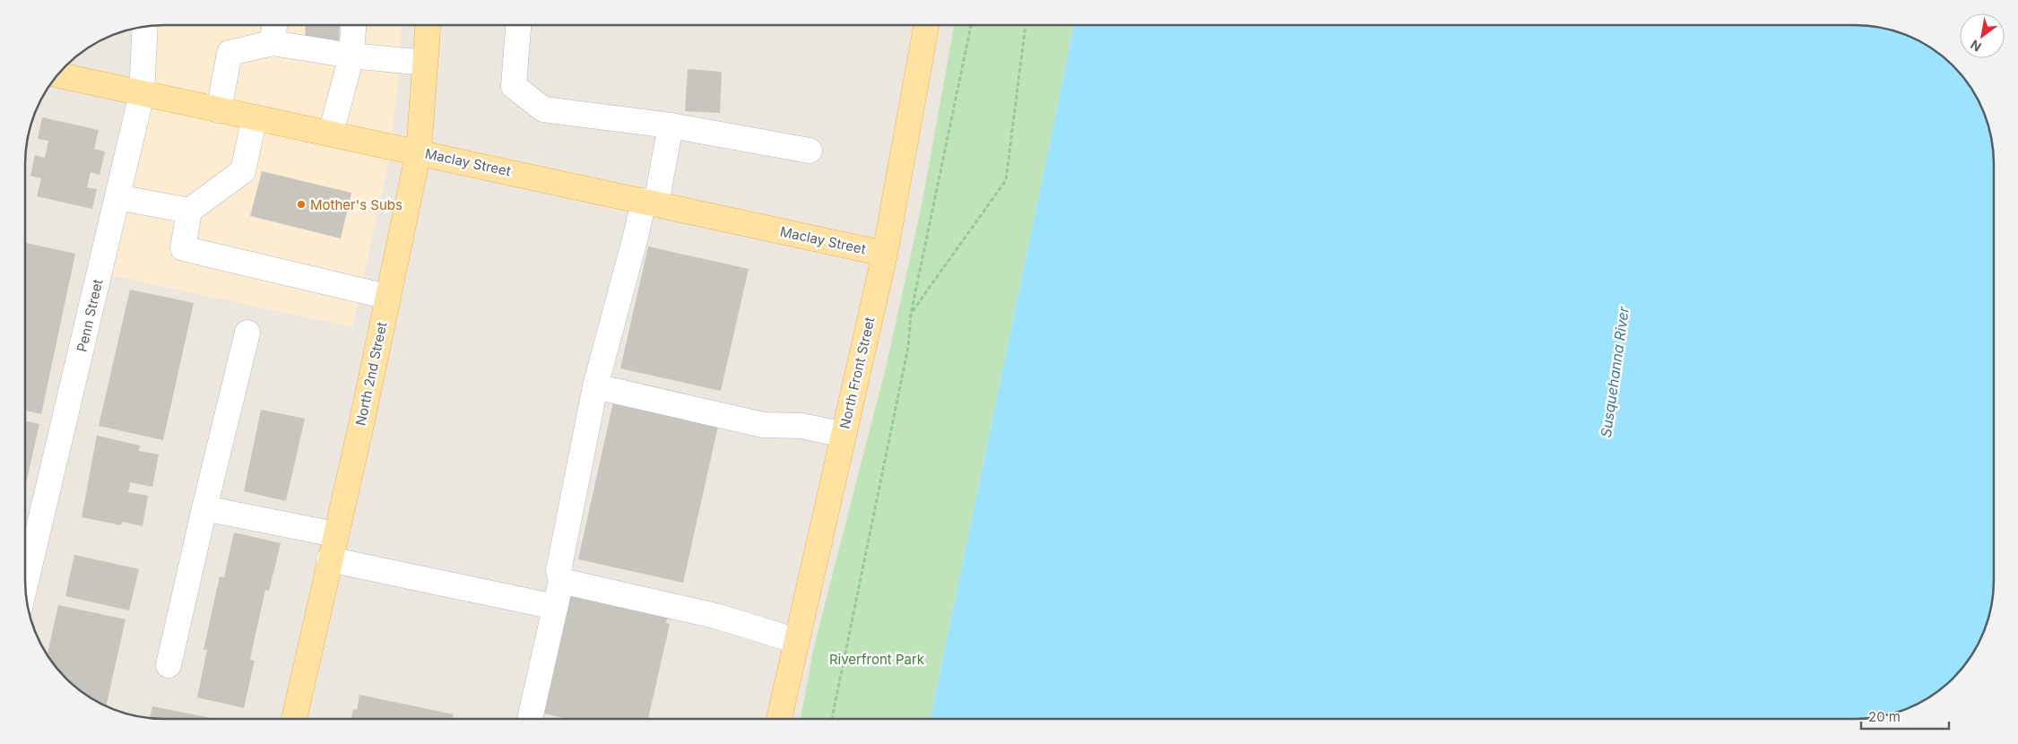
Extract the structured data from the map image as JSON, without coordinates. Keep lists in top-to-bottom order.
{
  "streets": {
    "main road": ["Maclay Street", "North Front Street", "North 2nd Street"],
    "street": ["Penn Street"]
  },
  "crossings": [
    ["Maclay Street", "Penn Street"],
    ["Maclay Street", "North Front Street"],
    ["Maclay Street", "North 2nd Street"]
  ],
  "water": ["Susquehanna River"],
  "parks": ["Riverfront Park"],
  "places": ["Mother's Subs"],
  "scale_bar": "20 m",
  "north": "bottom left"
}
